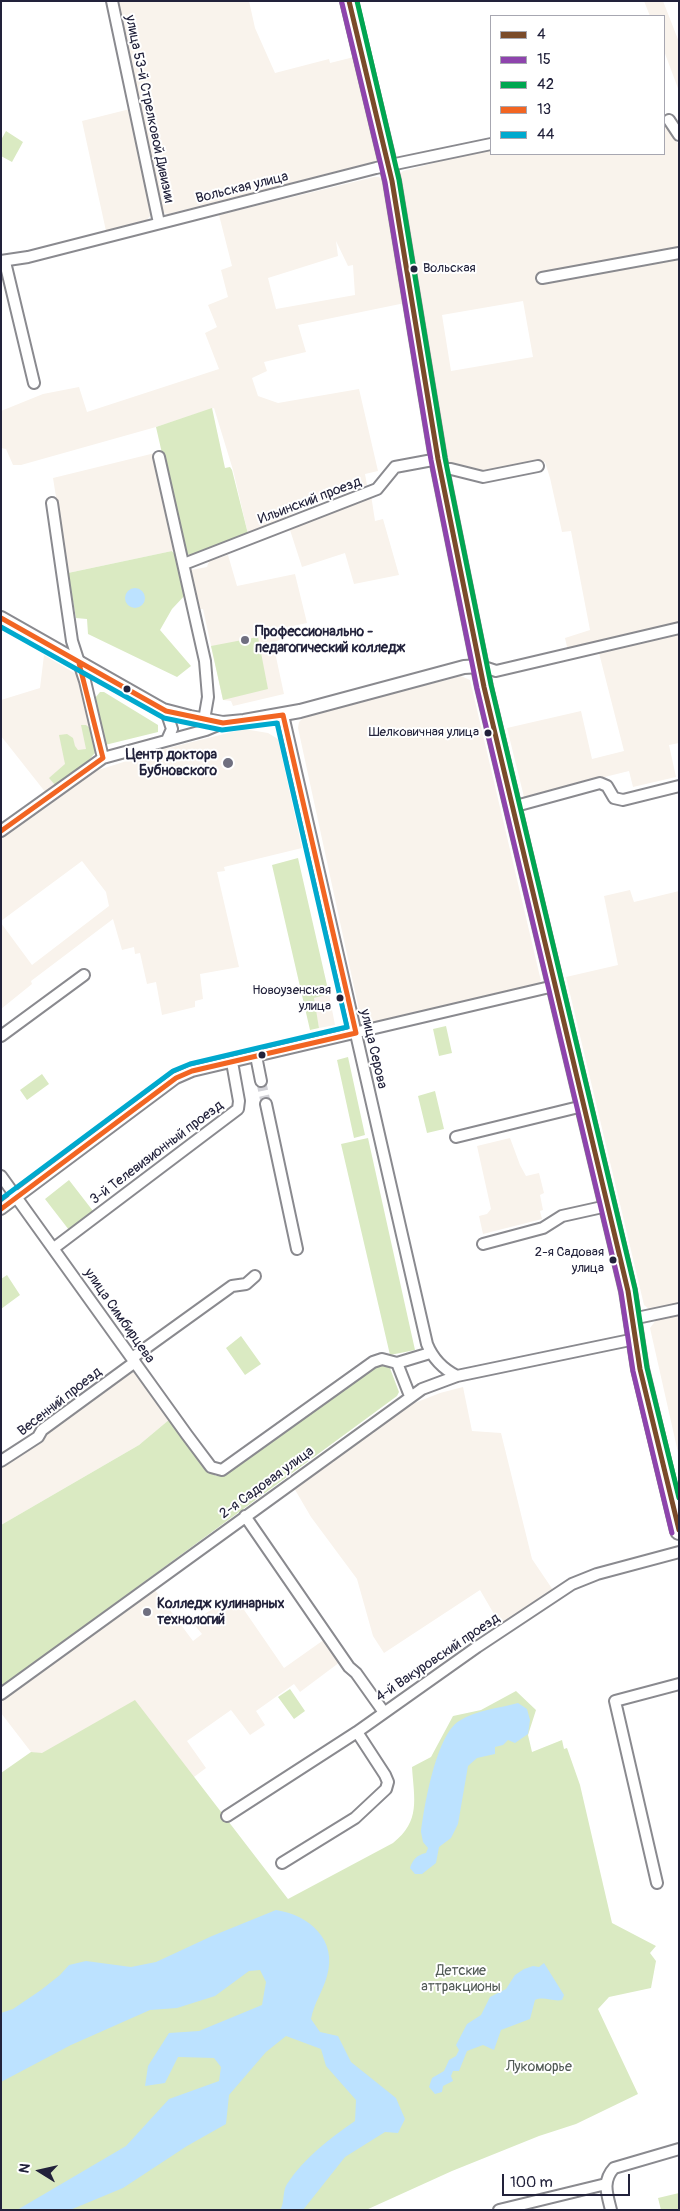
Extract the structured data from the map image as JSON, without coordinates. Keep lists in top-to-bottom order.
{
  "streets": {
    "street": [
      "улица 53-й Стрелковой Дивизии",
      "Вольская улица",
      "Ильинский проезд",
      "улица Серова",
      "3-й Телевизионный проезд",
      "улица Симбирцева",
      "Весенний проезд",
      "2-я Садовая улица",
      "4-й Вакуровский проезд"
    ]
  },
  "crossings": [
    ["улица 53-й Стрелковой Дивизии", "Вольская улица"],
    ["3-й Телевизионный проезд", "улица Симбирцева"],
    ["улица Симбирцева", "Весенний проезд"]
  ],
  "parks": ["Детские аттракционы", "Лукоморье"],
  "places": [
    "Вольская",
    "Профессионально - педагогический колледж",
    "Шелковичная улица",
    "Центр доктора Бубновского",
    "Новоузенская улица",
    "2-я Садовая улица",
    "Колледж кулинарных технологий"
  ],
  "lines": [
    "transit line 4",
    "transit line 42",
    "transit line 15",
    "transit line 13",
    "transit line 44"
  ],
  "legend": [
    "4",
    "15",
    "42",
    "13",
    "44"
  ],
  "scale_bar": "100 m",
  "north": "left"
}
